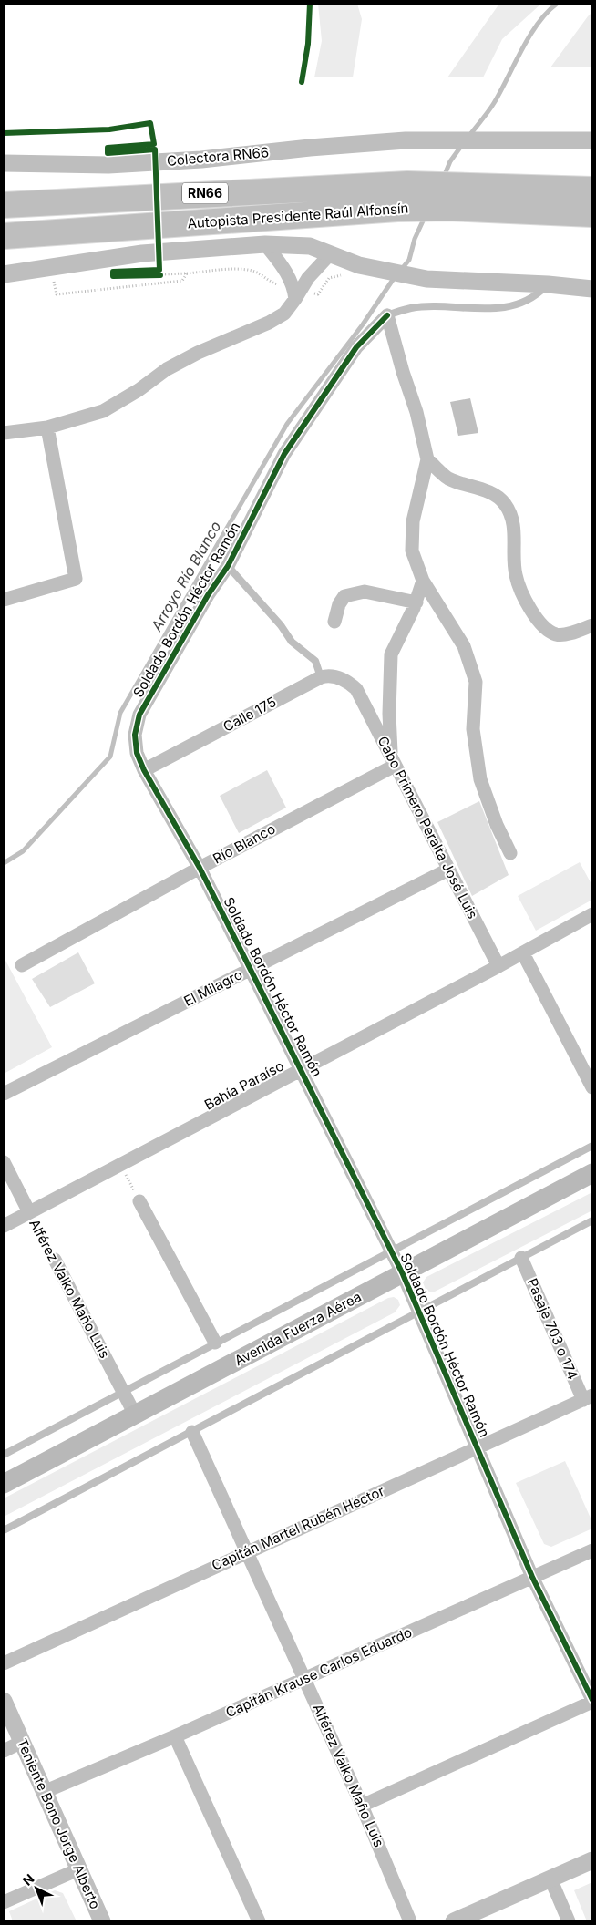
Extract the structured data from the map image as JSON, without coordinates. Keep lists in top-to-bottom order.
{
  "streets": {
    "highway": ["RN66", "Autopista Presidente Raúl Alfonsín"],
    "main road": ["Avenida Fuerza Aérea"],
    "street": [
      "Colectora RN66",
      "Soldado Bordón Héctor Ramón",
      "Calle 175",
      "Cabo Primero Peralta José Luis",
      "Río Blanco",
      "El Milagro",
      "Bahía Paraíso",
      "Alférez Valko Maño Luis",
      "Pasaje 703 o 174",
      "Capitán Martel Rubén Héctor",
      "Capitán Krause Carlos Eduardo",
      "Teniente Bono Jorge Alberto"
    ]
  },
  "crossings": [
    ["Soldado Bordón Héctor Ramón", "Calle 175"],
    ["Soldado Bordón Héctor Ramón", "Río Blanco"],
    ["Soldado Bordón Héctor Ramón", "El Milagro"],
    ["Soldado Bordón Héctor Ramón", "Bahía Paraíso"],
    ["Soldado Bordón Héctor Ramón", "Avenida Fuerza Aérea"],
    ["Soldado Bordón Héctor Ramón", "Capitán Martel Rubén Héctor"],
    ["Soldado Bordón Héctor Ramón", "Capitán Krause Carlos Eduardo"],
    ["Calle 175", "Cabo Primero Peralta José Luis"],
    ["Cabo Primero Peralta José Luis", "Río Blanco"],
    ["Cabo Primero Peralta José Luis", "El Milagro"],
    ["Cabo Primero Peralta José Luis", "Bahía Paraíso"],
    ["Bahía Paraíso", "Alférez Valko Maño Luis"],
    ["Alférez Valko Maño Luis", "Avenida Fuerza Aérea"],
    ["Alférez Valko Maño Luis", "Capitán Martel Rubén Héctor"],
    ["Alférez Valko Maño Luis", "Capitán Krause Carlos Eduardo"],
    ["Pasaje 703 o 174", "Capitán Martel Rubén Héctor"],
    ["Capitán Krause Carlos Eduardo", "Teniente Bono Jorge Alberto"]
  ],
  "water": ["Arroyo Río Blanco"],
  "north": "top left"
}
